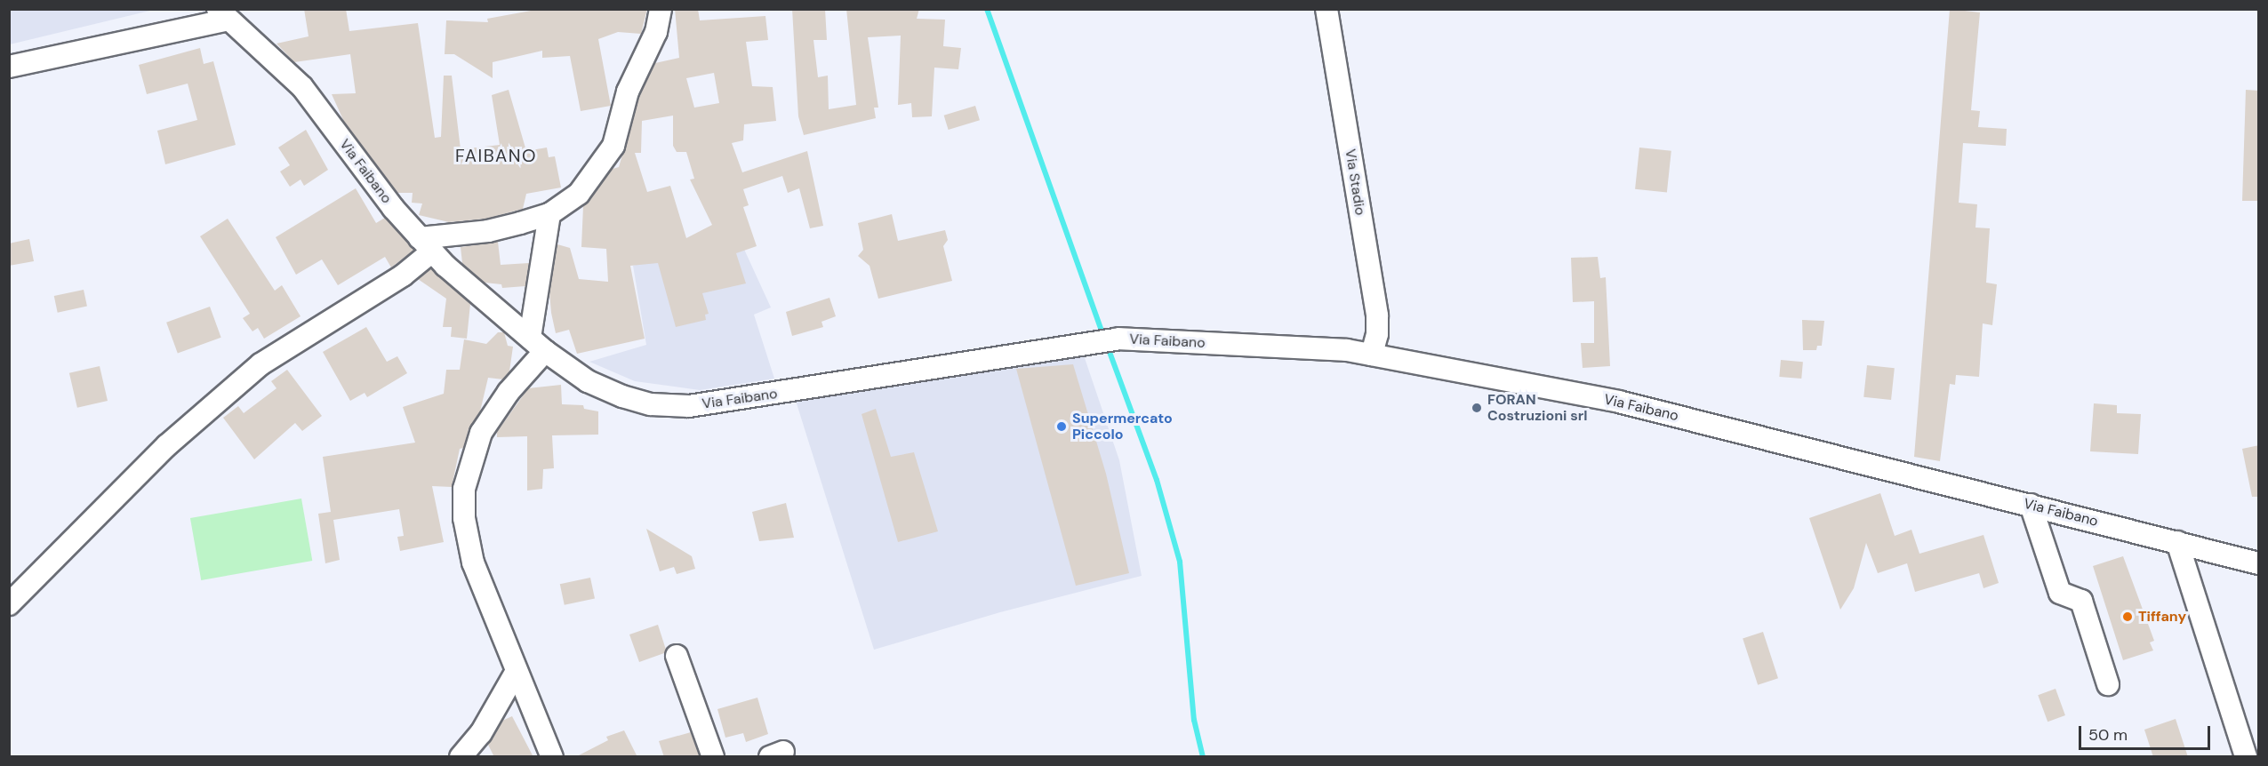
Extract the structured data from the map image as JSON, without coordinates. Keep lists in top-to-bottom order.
{
  "streets": {
    "street": ["Via Faibano", "Via Stadio"]
  },
  "crossings": [
    ["Via Faibano", "Via Stadio"]
  ],
  "districts": ["FAIBANO"],
  "places": ["FORAN Costruzioni srl", "Supermercato Piccolo", "Tiffany"],
  "scale_bar": "50 m"
}
